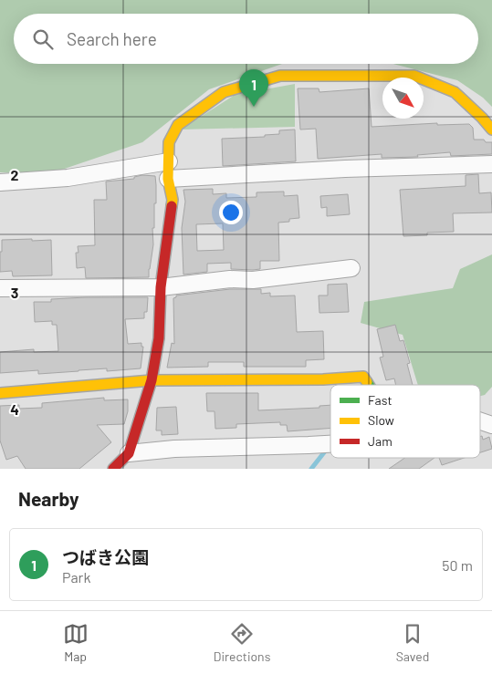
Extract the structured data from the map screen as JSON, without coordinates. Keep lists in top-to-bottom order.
{
  "legend": ["Fast", "Slow", "Jam"],
  "north": "bottom right",
  "page": {
    "search": "Search here",
    "pins": "1",
    "heading": "Nearby",
    "list": [
      {
        "mark": "1",
        "name": "つばき公園",
        "note": "Park",
        "value": "50 m"
      }
    ],
    "nav": ["Map", "Directions", "Saved"]
  },
  "grid": {
    "rows": ["2", "3", "4"]
  }
}
